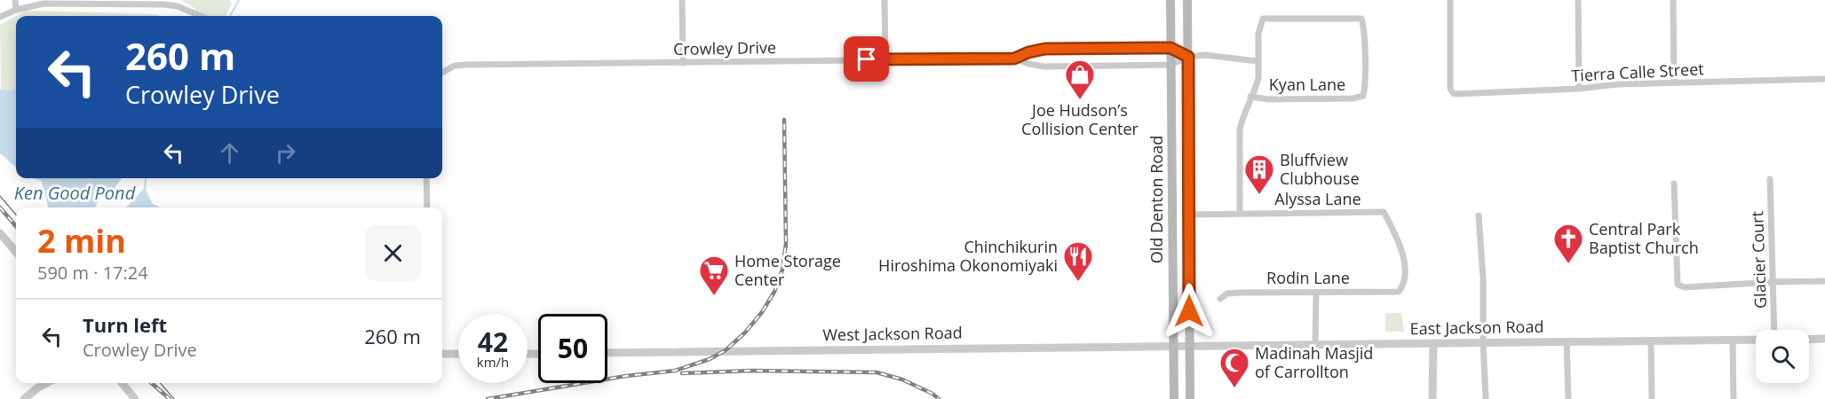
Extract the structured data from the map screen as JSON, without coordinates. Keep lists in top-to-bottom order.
{
  "streets": {
    "main road": ["Old Denton Road"],
    "street": [
      "Crowley Drive",
      "Tierra Calle Street",
      "Kyan Lane",
      "Alyssa Lane",
      "Glacier Court",
      "Rodin Lane",
      "East Jackson Road",
      "West Jackson Road"
    ]
  },
  "crossings": [
    ["Crowley Drive", "Old Denton Road"],
    ["Old Denton Road", "Alyssa Lane"],
    ["Old Denton Road", "East Jackson Road"],
    ["Old Denton Road", "West Jackson Road"],
    ["Alyssa Lane", "Rodin Lane"],
    ["East Jackson Road", "West Jackson Road"]
  ],
  "water": ["Ken Good Pond"],
  "places": {
    "shop": ["Joe Hudson’s Collision Center"],
    "building": ["Bluffview Clubhouse"],
    "church": ["Central Park Baptist Church"],
    "restaurant": ["Chinchikurin Hiroshima Okonomiyaki"],
    "supermarket": ["Home Storage Center"],
    "mosque": ["Madinah Masjid of Carrollton"]
  },
  "page": {
    "turn": ["260 m", "Crowley Drive"],
    "heading": ["2 min", "590 m · 17:24"],
    "list": [
      {
        "name": "Turn left",
        "note": "Crowley Drive",
        "value": "260 m"
      }
    ],
    "speed": "42 km/h",
    "limit": "50"
  }
}
